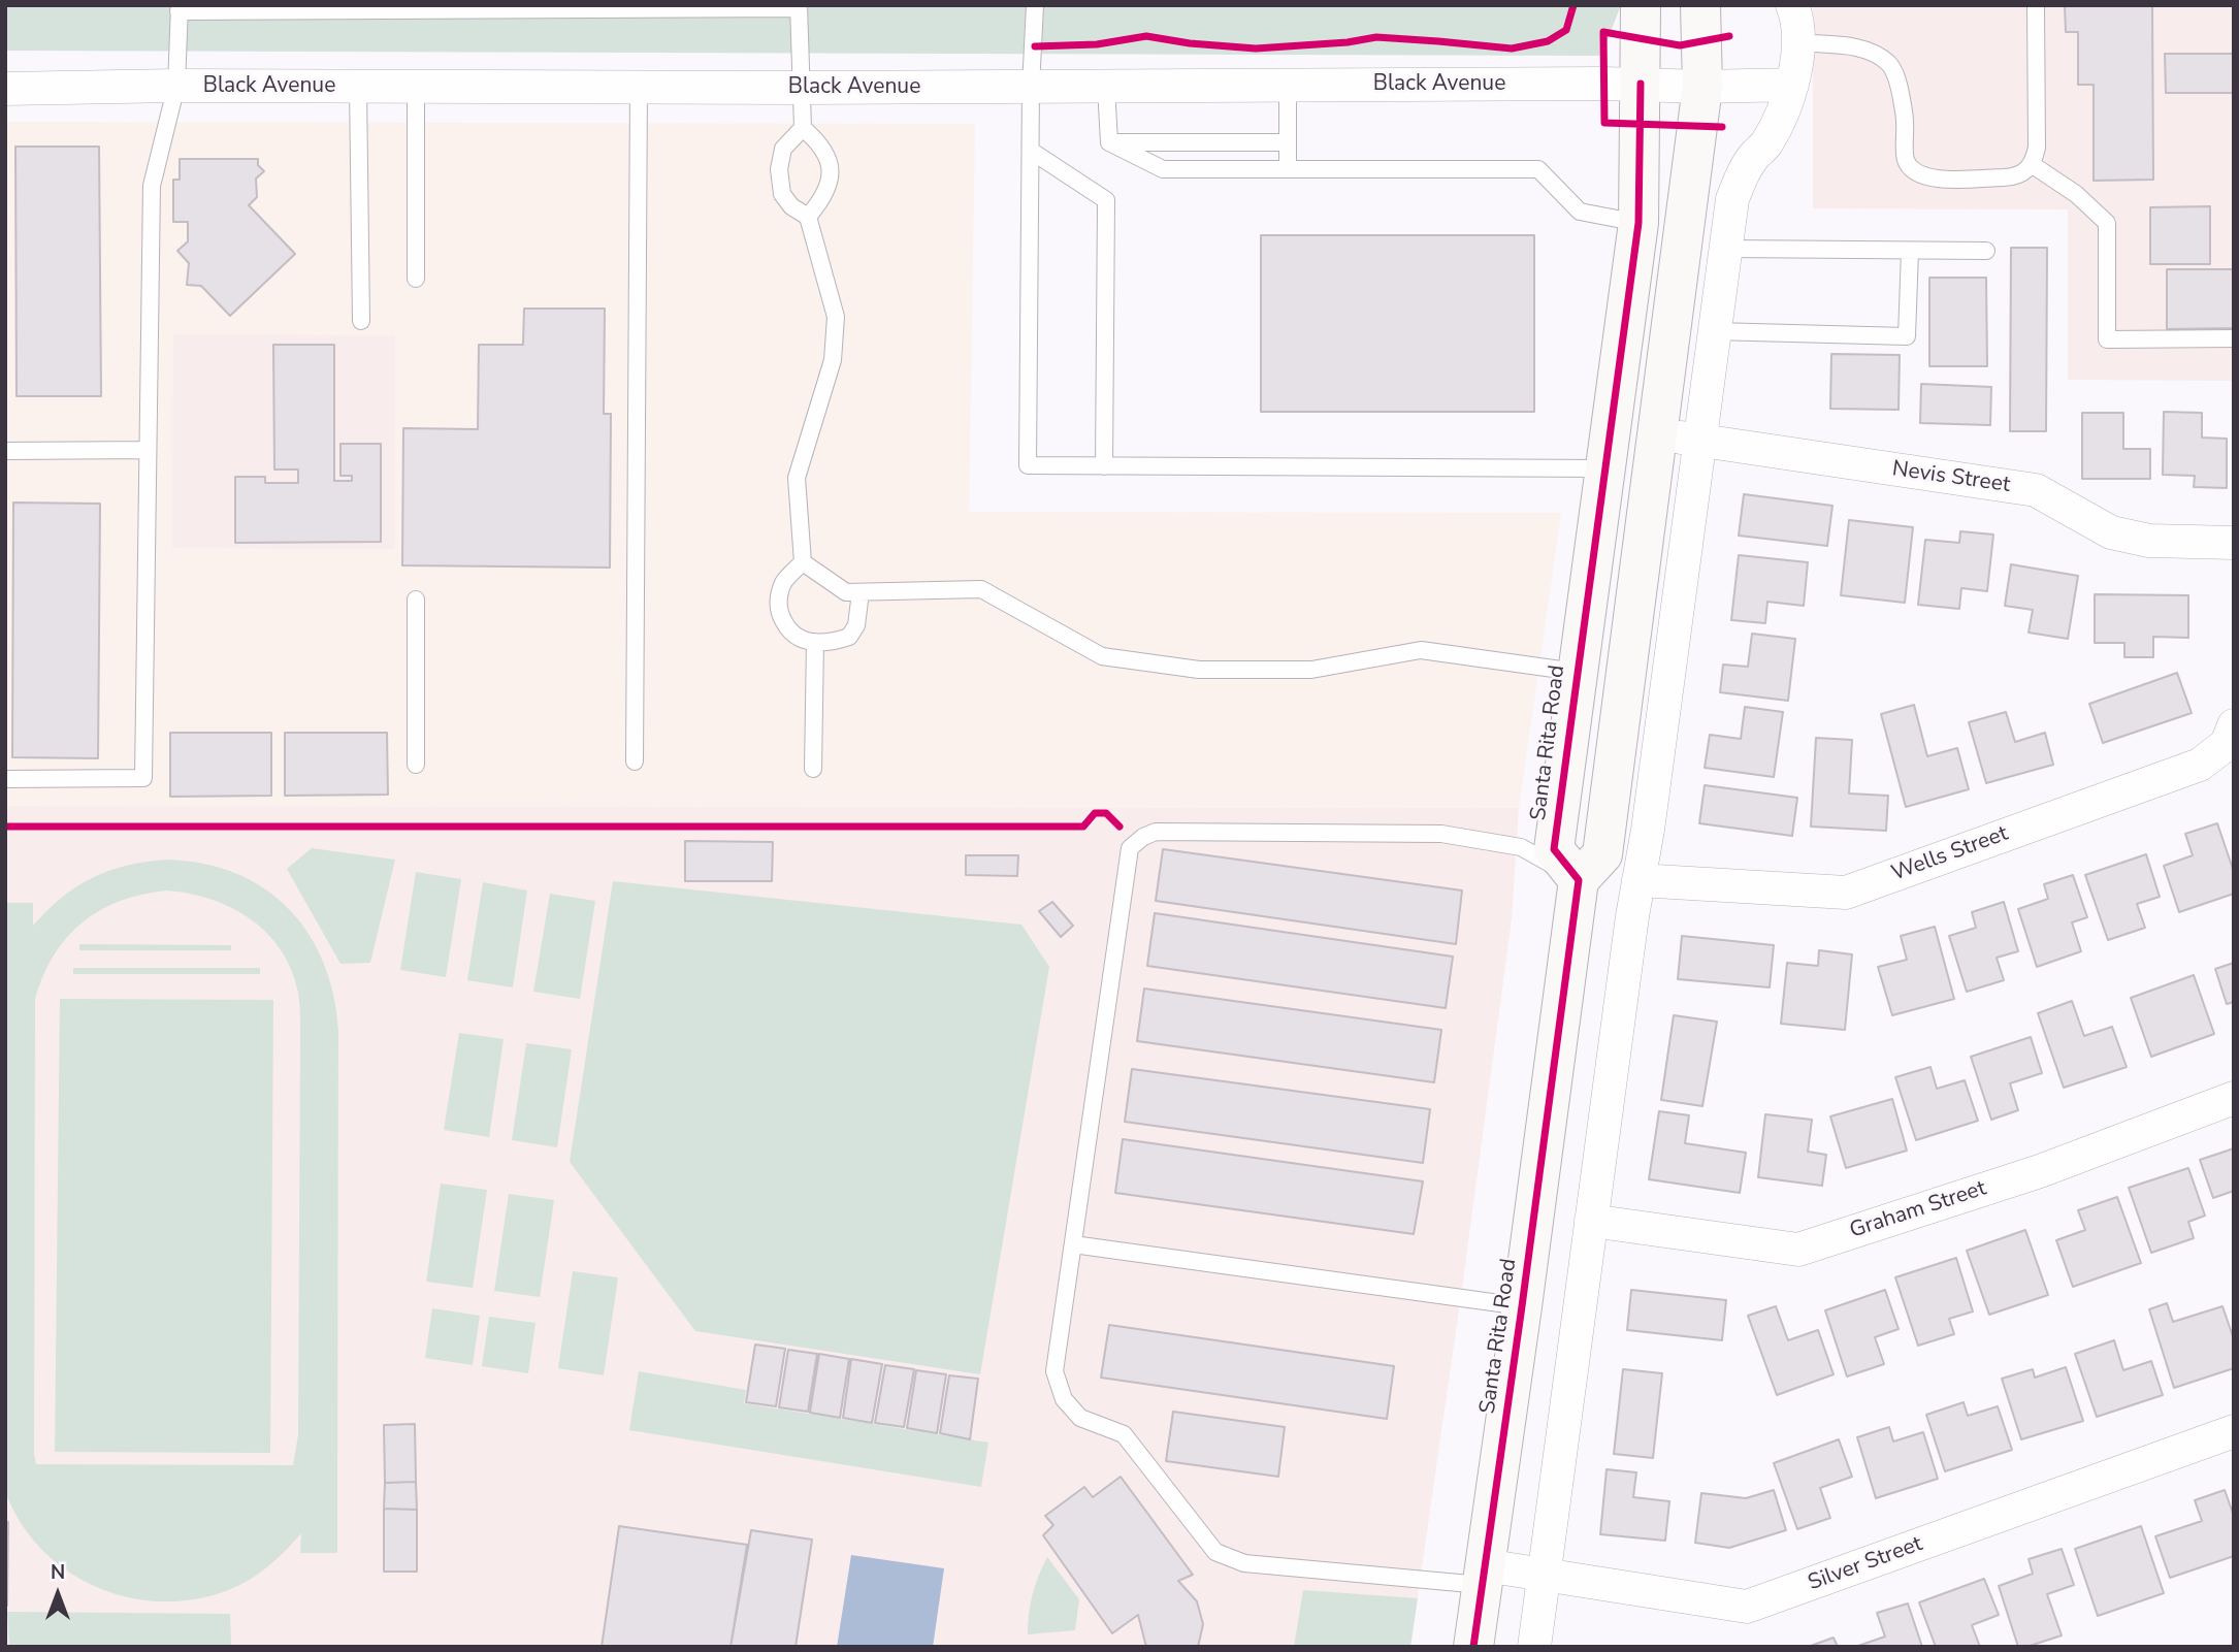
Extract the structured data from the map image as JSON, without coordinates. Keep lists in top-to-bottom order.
{
  "streets": {
    "main road": ["Santa Rita Road"],
    "street": [
      "Black Avenue",
      "Nevis Street",
      "Wells Street",
      "Graham Street",
      "Silver Street"
    ]
  },
  "crossings": [
    ["Black Avenue", "Santa Rita Road"],
    ["Santa Rita Road", "Silver Street"]
  ],
  "north": "top"
}
